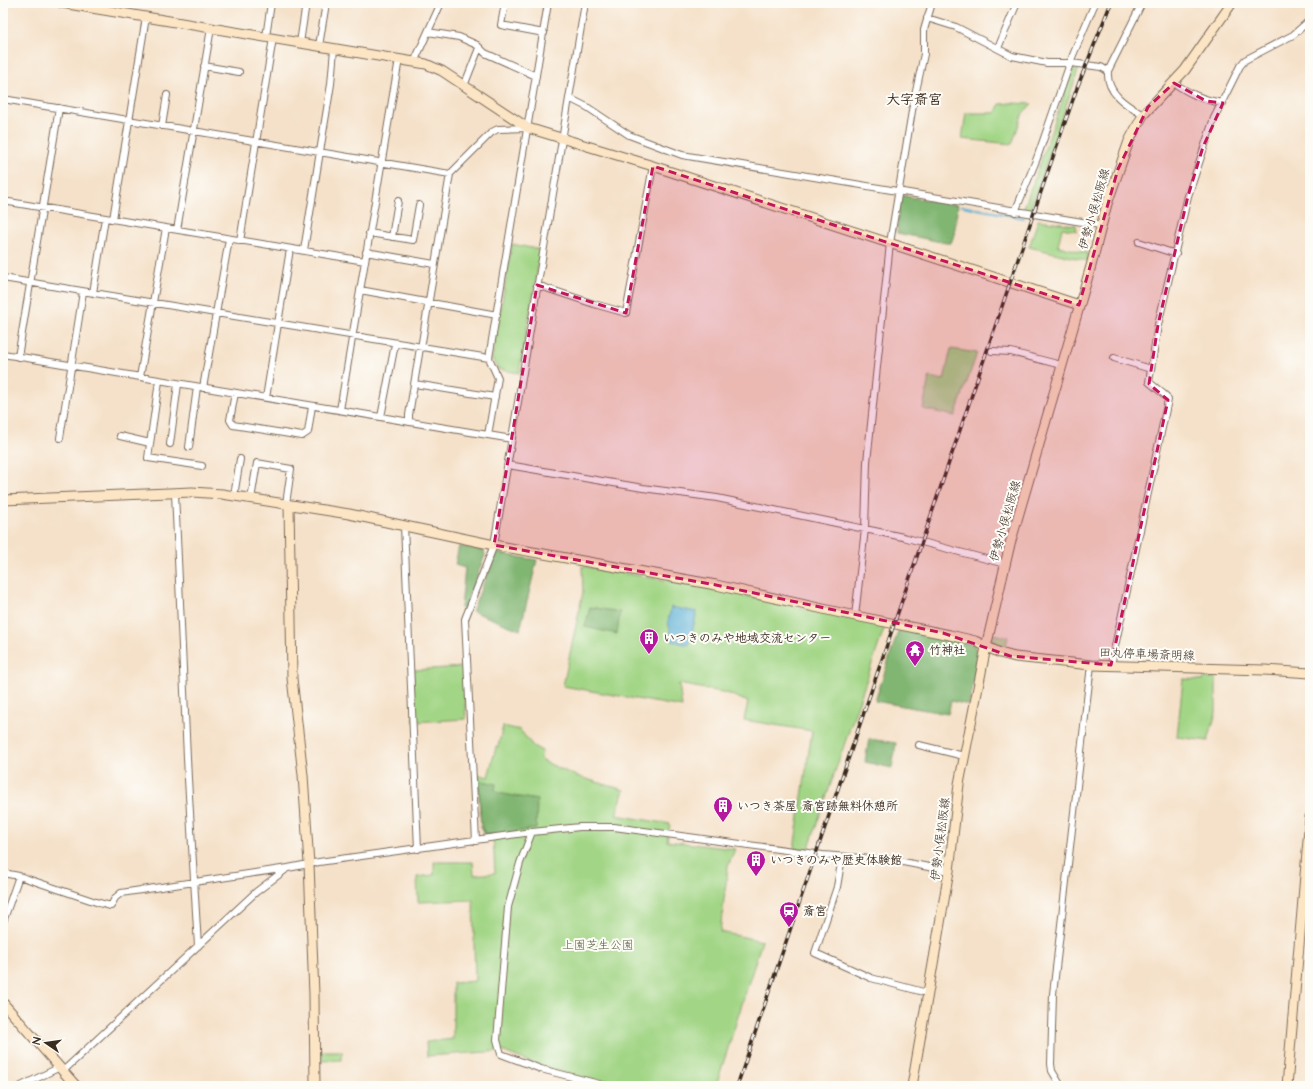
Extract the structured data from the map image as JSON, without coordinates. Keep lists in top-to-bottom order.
{
  "streets": {
    "street": ["伊勢小俣松阪線", "田丸停車場斎明線"]
  },
  "crossings": [
    ["伊勢小俣松阪線", "田丸停車場斎明線"]
  ],
  "districts": ["大字斎宮"],
  "parks": ["上園芝生公園"],
  "places": {
    "building": ["いつきのみや地域交流センター", "いつき茶屋 斎宮跡無料休憩所", "いつきのみや歴史体験館"],
    "temple": ["竹神社"],
    "station": ["斎宮"]
  },
  "north": "left"
}
